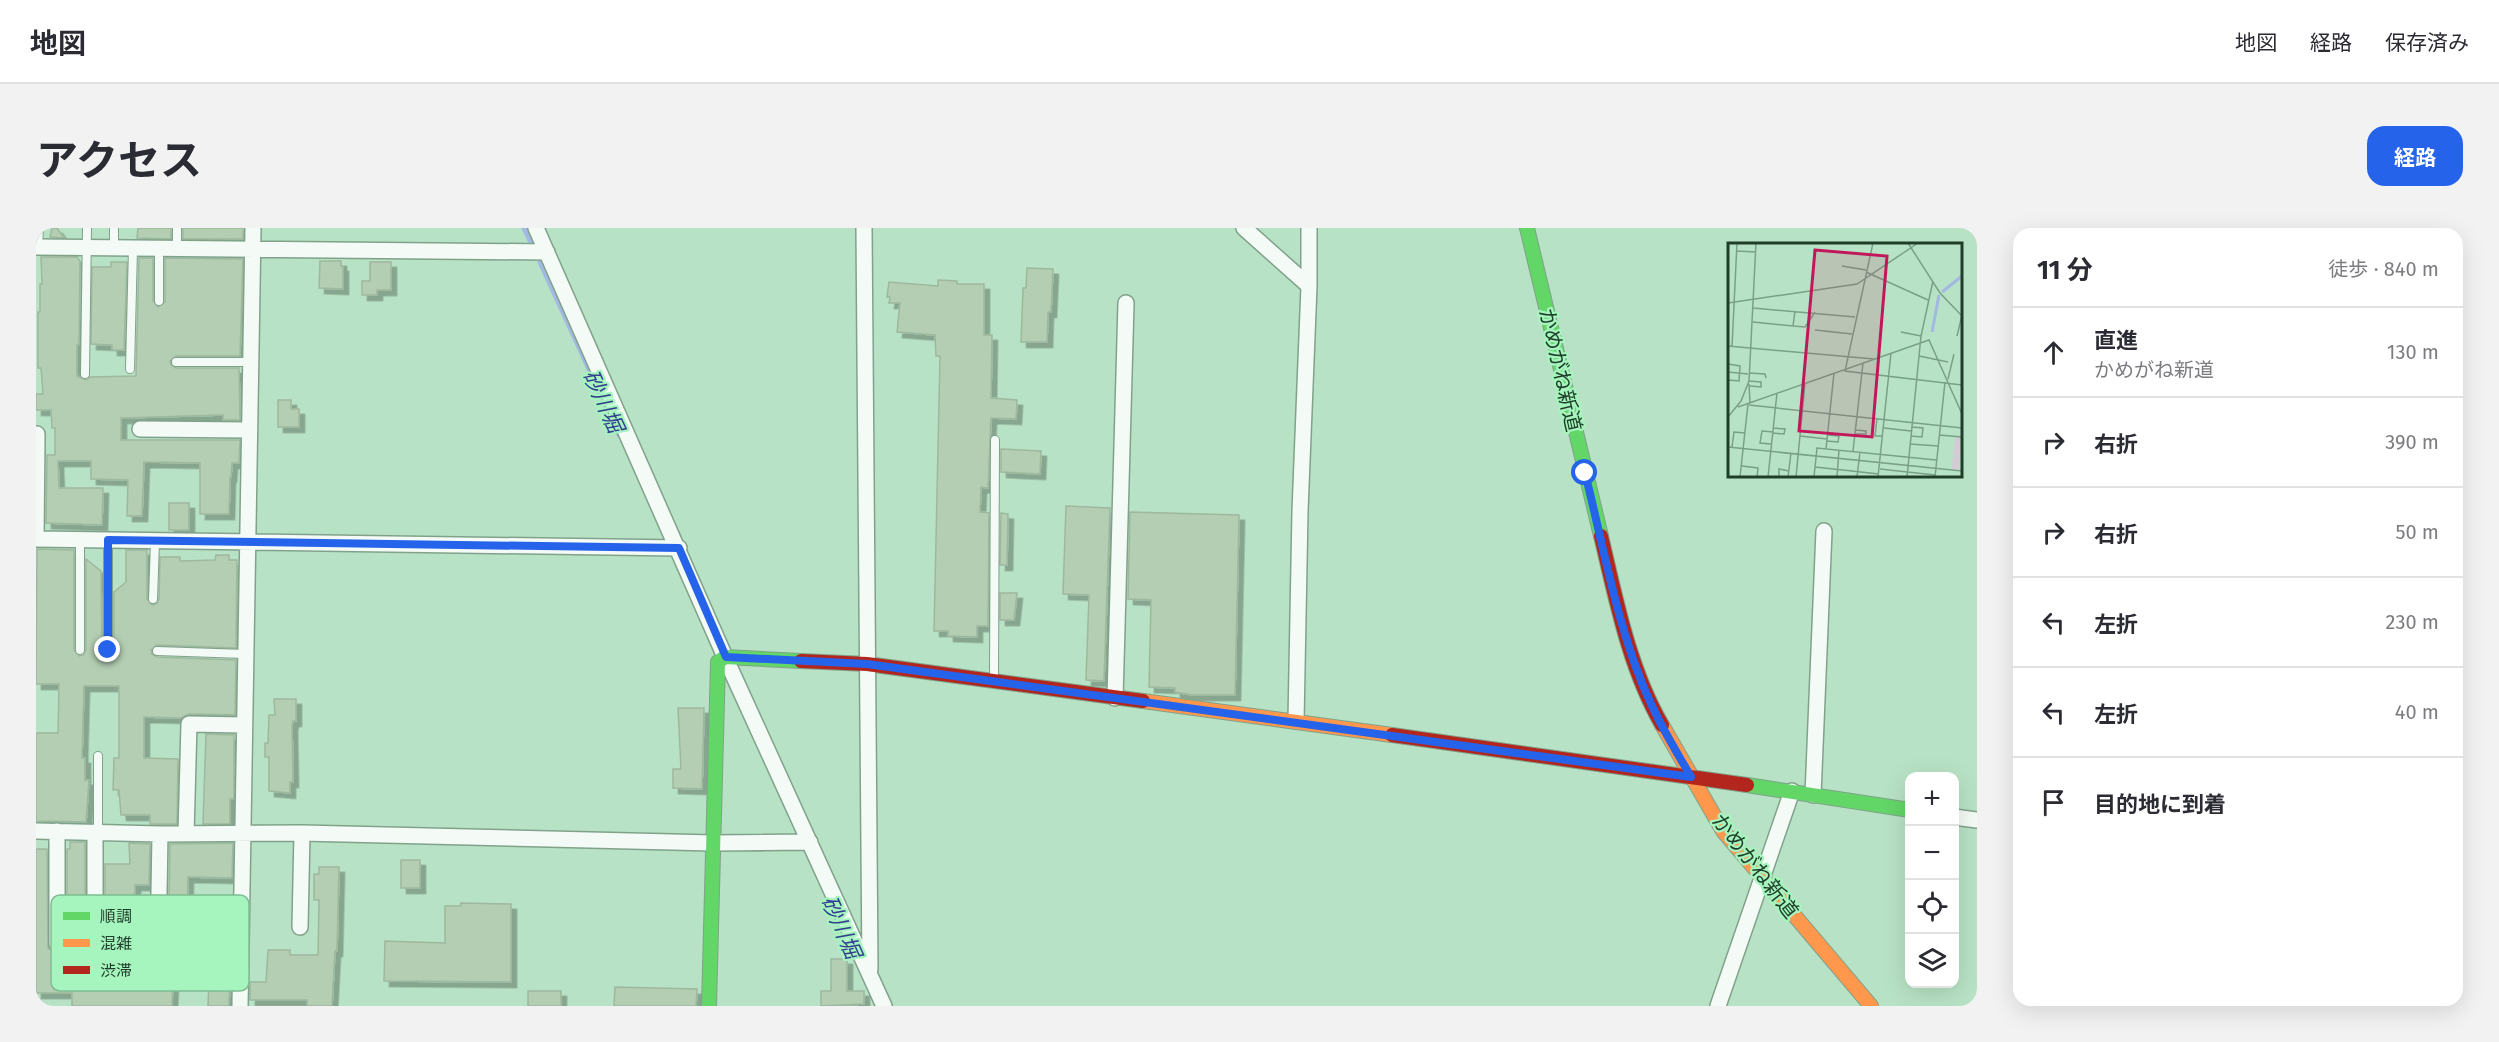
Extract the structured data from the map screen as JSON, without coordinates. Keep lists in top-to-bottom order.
{
  "streets": {
    "street": ["かめがね新道"]
  },
  "water": ["砂川堀"],
  "legend": ["順調", "混雑", "渋滞"],
  "page": {
    "header": "地図",
    "nav": ["地図", "経路", "保存済み"],
    "title": "アクセス",
    "buttons": "経路",
    "heading": ["11 分", "徒歩 · 840 m"],
    "list": [
      ["直進", "かめがね新道", "130 m"],
      ["右折", "390 m"],
      ["右折", "50 m"],
      ["左折", "230 m"],
      ["左折", "40 m"],
      "目的地に到着"
    ],
    "map_buttons": ["+", "−"]
  }
}
